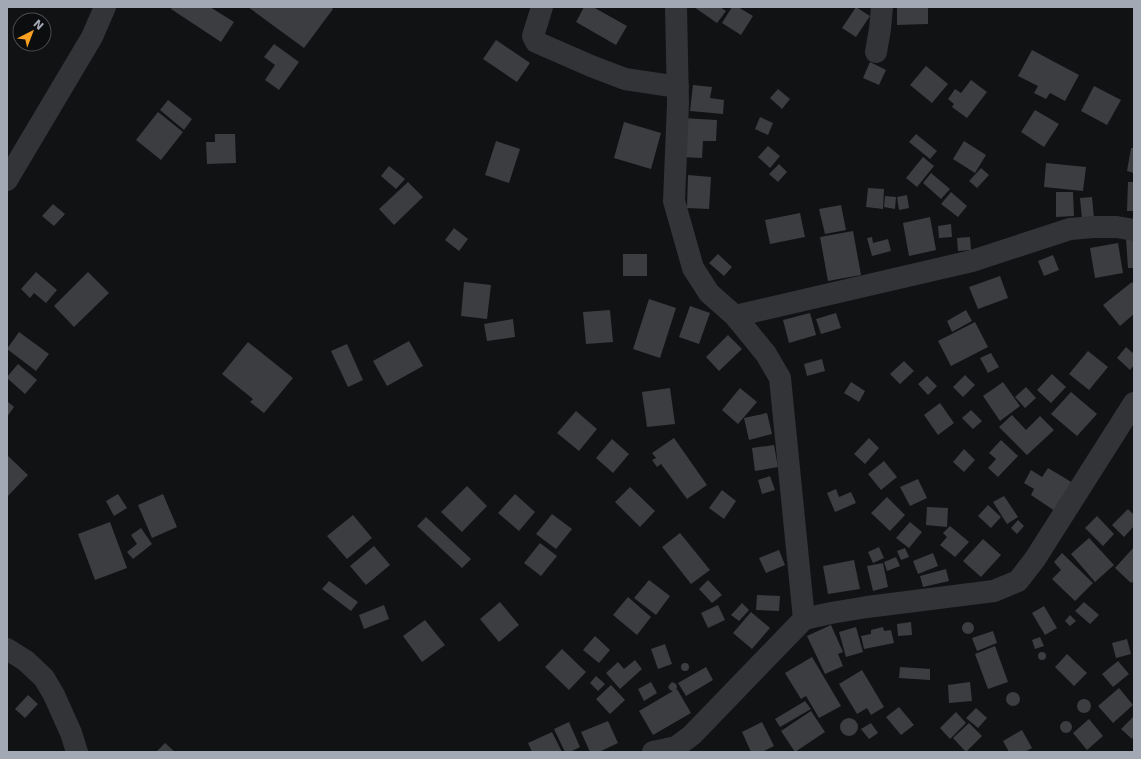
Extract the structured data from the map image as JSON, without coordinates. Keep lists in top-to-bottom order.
{
  "north": "top right"
}
